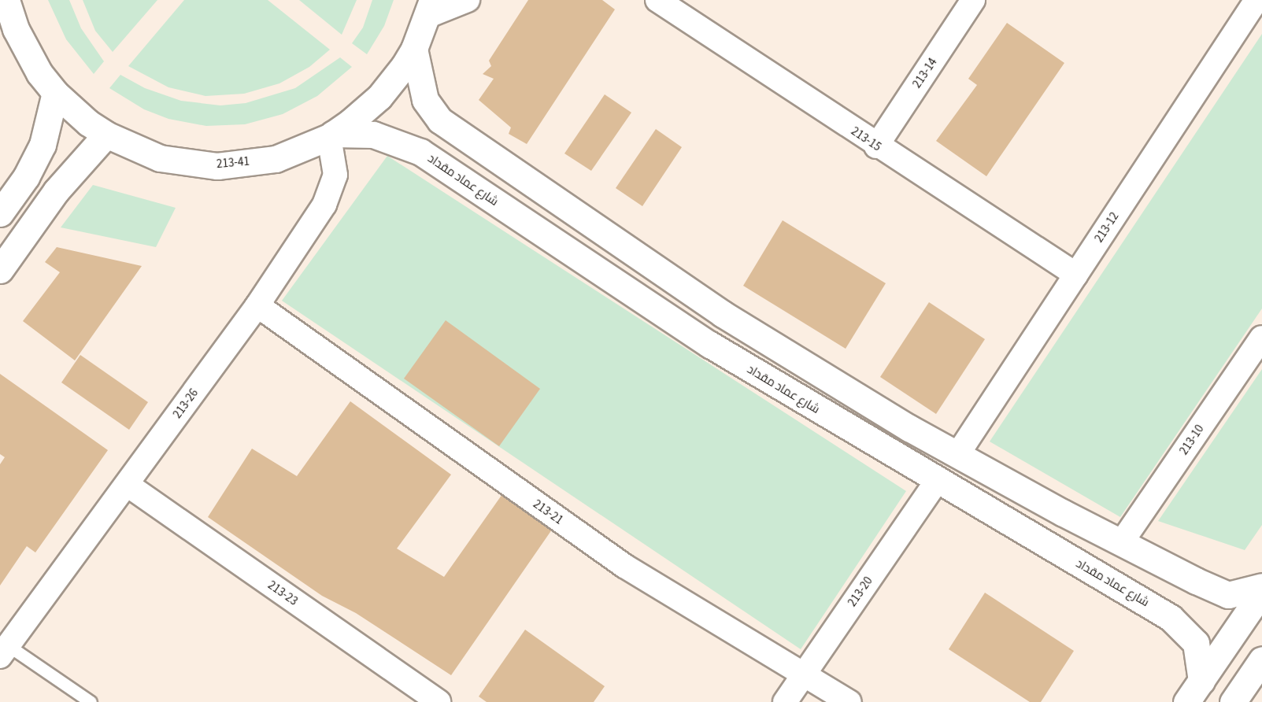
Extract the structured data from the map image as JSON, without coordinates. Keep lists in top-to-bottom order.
{
  "streets": {
    "street": [
      "213-14",
      "213-15",
      "213-41",
      "شارع عماد مقداد",
      "213-12",
      "213-26",
      "213-10",
      "213-21",
      "213-20",
      "213-23"
    ]
  },
  "crossings": [
    ["213-14", "213-15"],
    ["213-15", "213-12"],
    ["213-41", "شارع عماد مقداد"],
    ["213-41", "213-26"],
    ["شارع عماد مقداد", "213-26"],
    ["شارع عماد مقداد", "213-20"],
    ["213-26", "213-21"],
    ["213-26", "213-23"],
    ["213-21", "213-20"]
  ]
}
